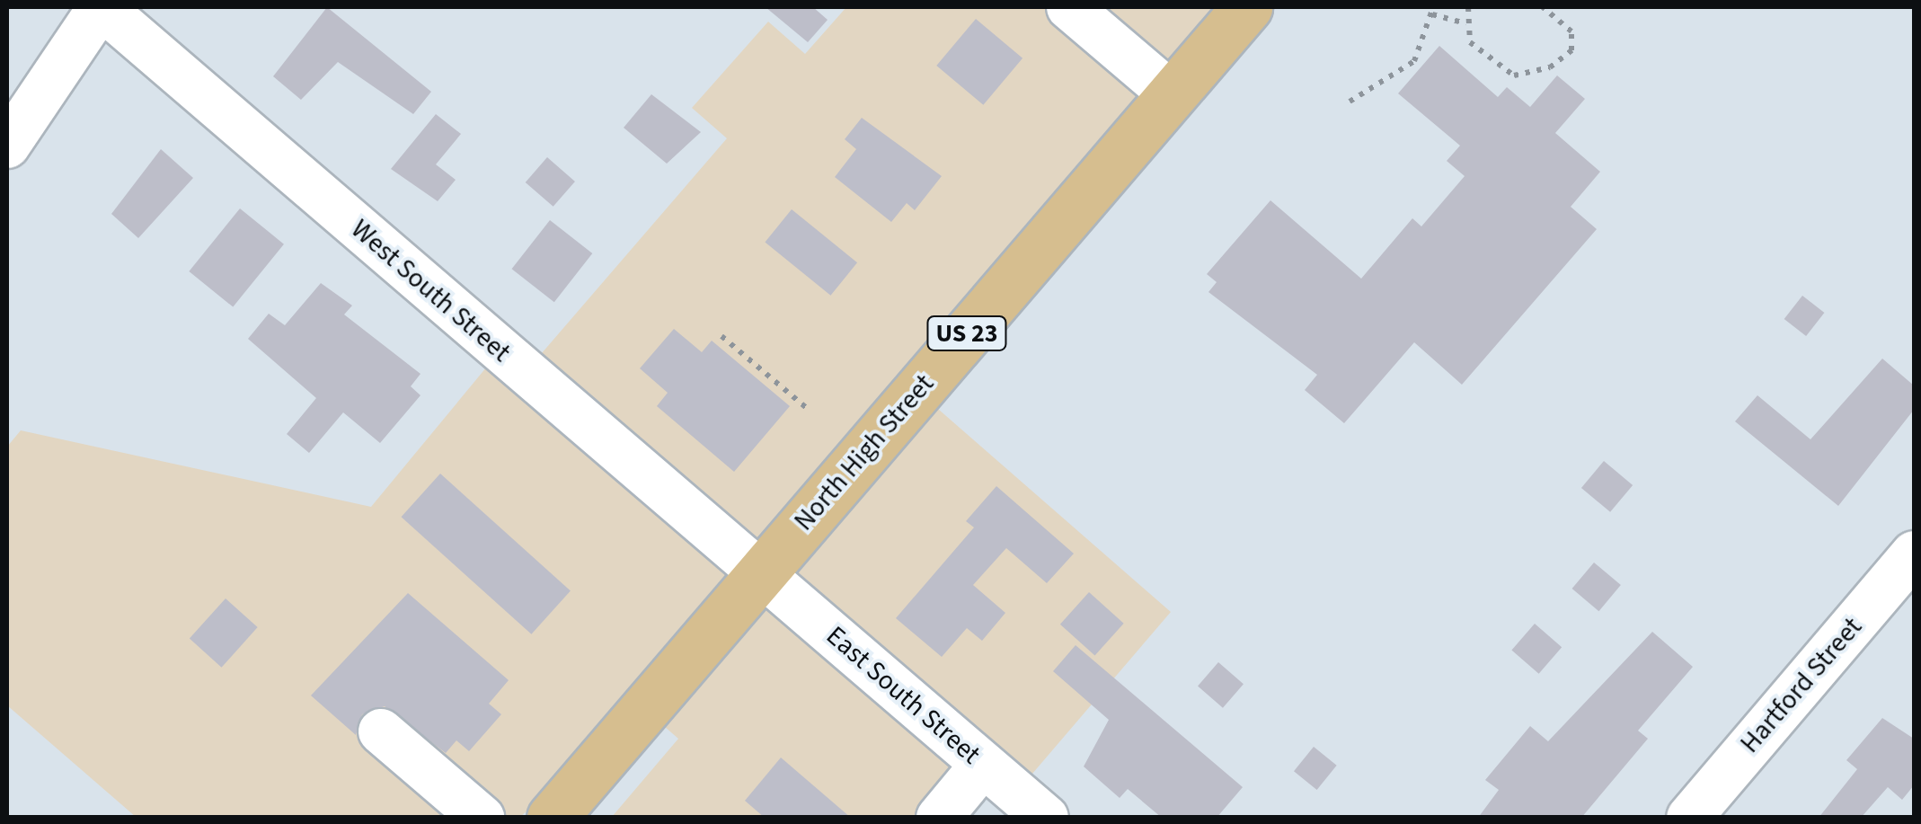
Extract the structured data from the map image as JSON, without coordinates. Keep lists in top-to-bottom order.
{
  "streets": {
    "main road": ["US 23", "North High Street"],
    "street": ["West South Street", "Hartford Street", "East South Street"]
  },
  "crossings": [
    ["West South Street", "North High Street"],
    ["West South Street", "East South Street"],
    ["North High Street", "East South Street"]
  ]
}
